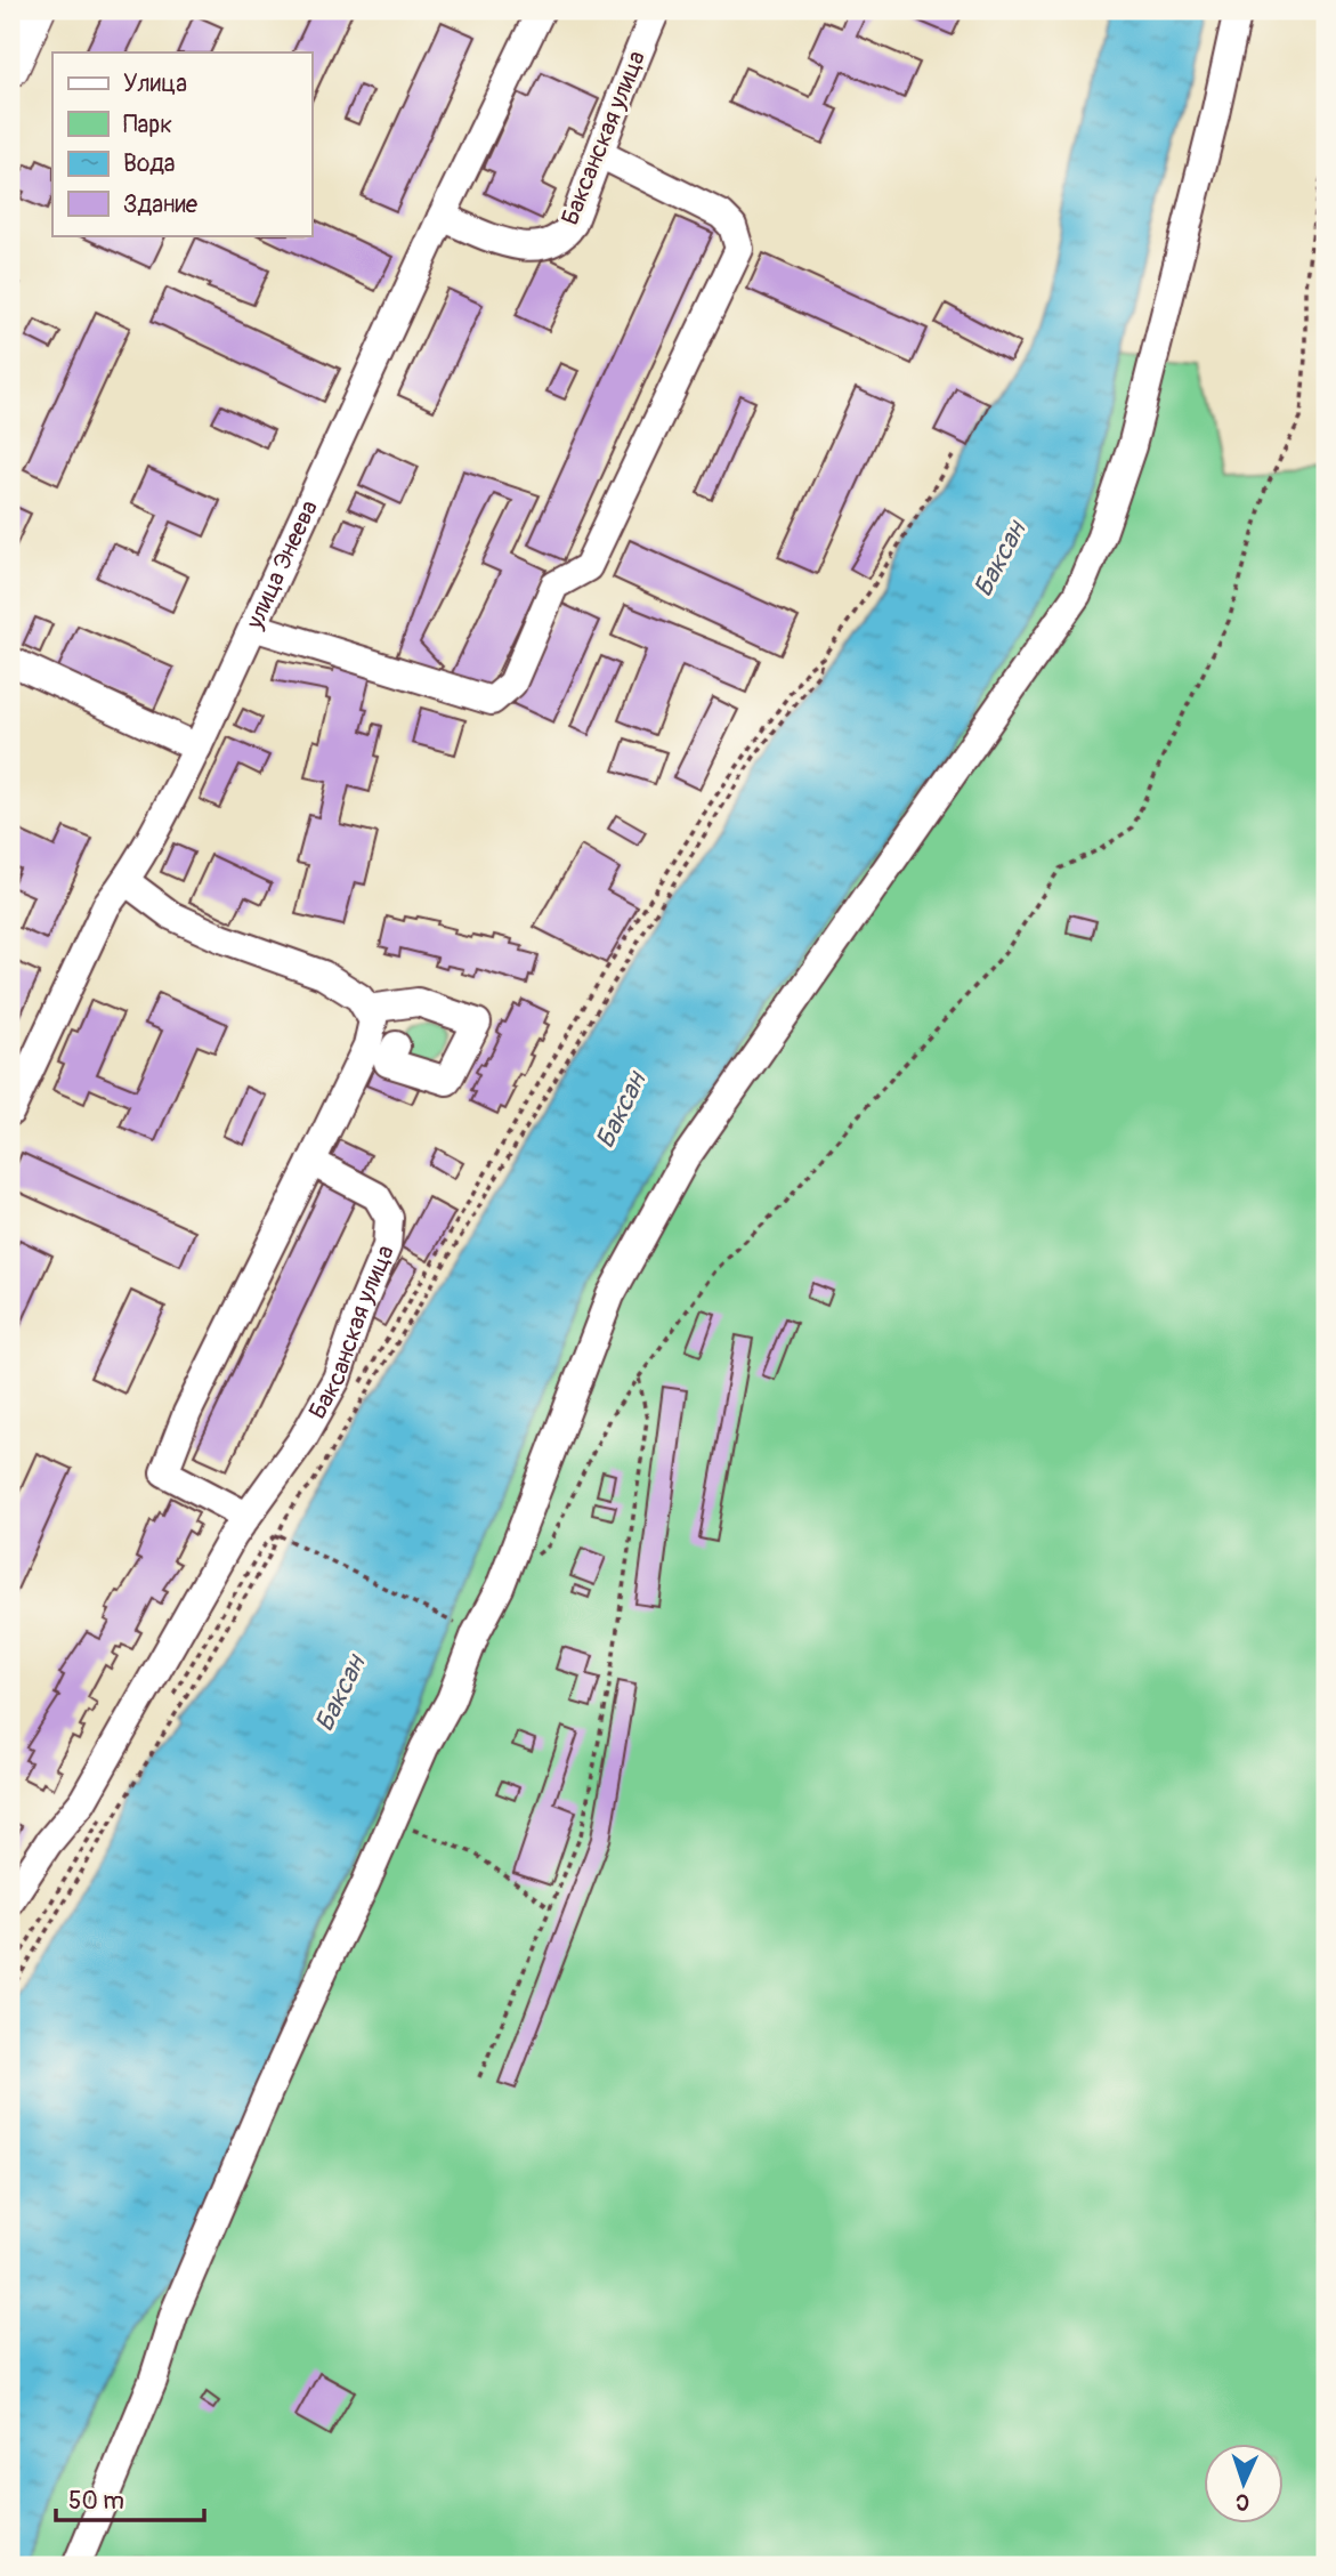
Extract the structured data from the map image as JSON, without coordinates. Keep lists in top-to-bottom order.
{
  "streets": {
    "street": ["Баксанская улица", "улица Энеева"]
  },
  "crossings": [
    ["Баксанская улица", "улица Энеева"]
  ],
  "water": ["Баксан"],
  "legend": [
    "Улица",
    "Парк",
    "Вода",
    "Здание"
  ],
  "scale_bar": "50 m",
  "north": "bottom"
}
